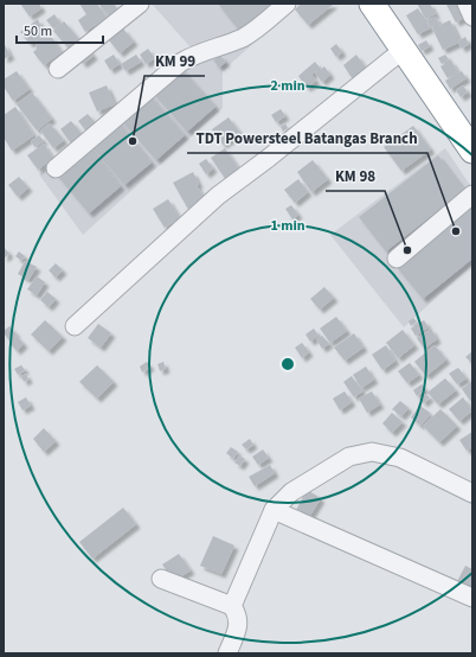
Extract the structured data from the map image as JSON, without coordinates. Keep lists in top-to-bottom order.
{
  "places": ["KM 99", "TDT Powersteel Batangas Branch", "KM 98"],
  "scale_bar": "50 m",
  "rings": ["2 min", "1 min"]
}
